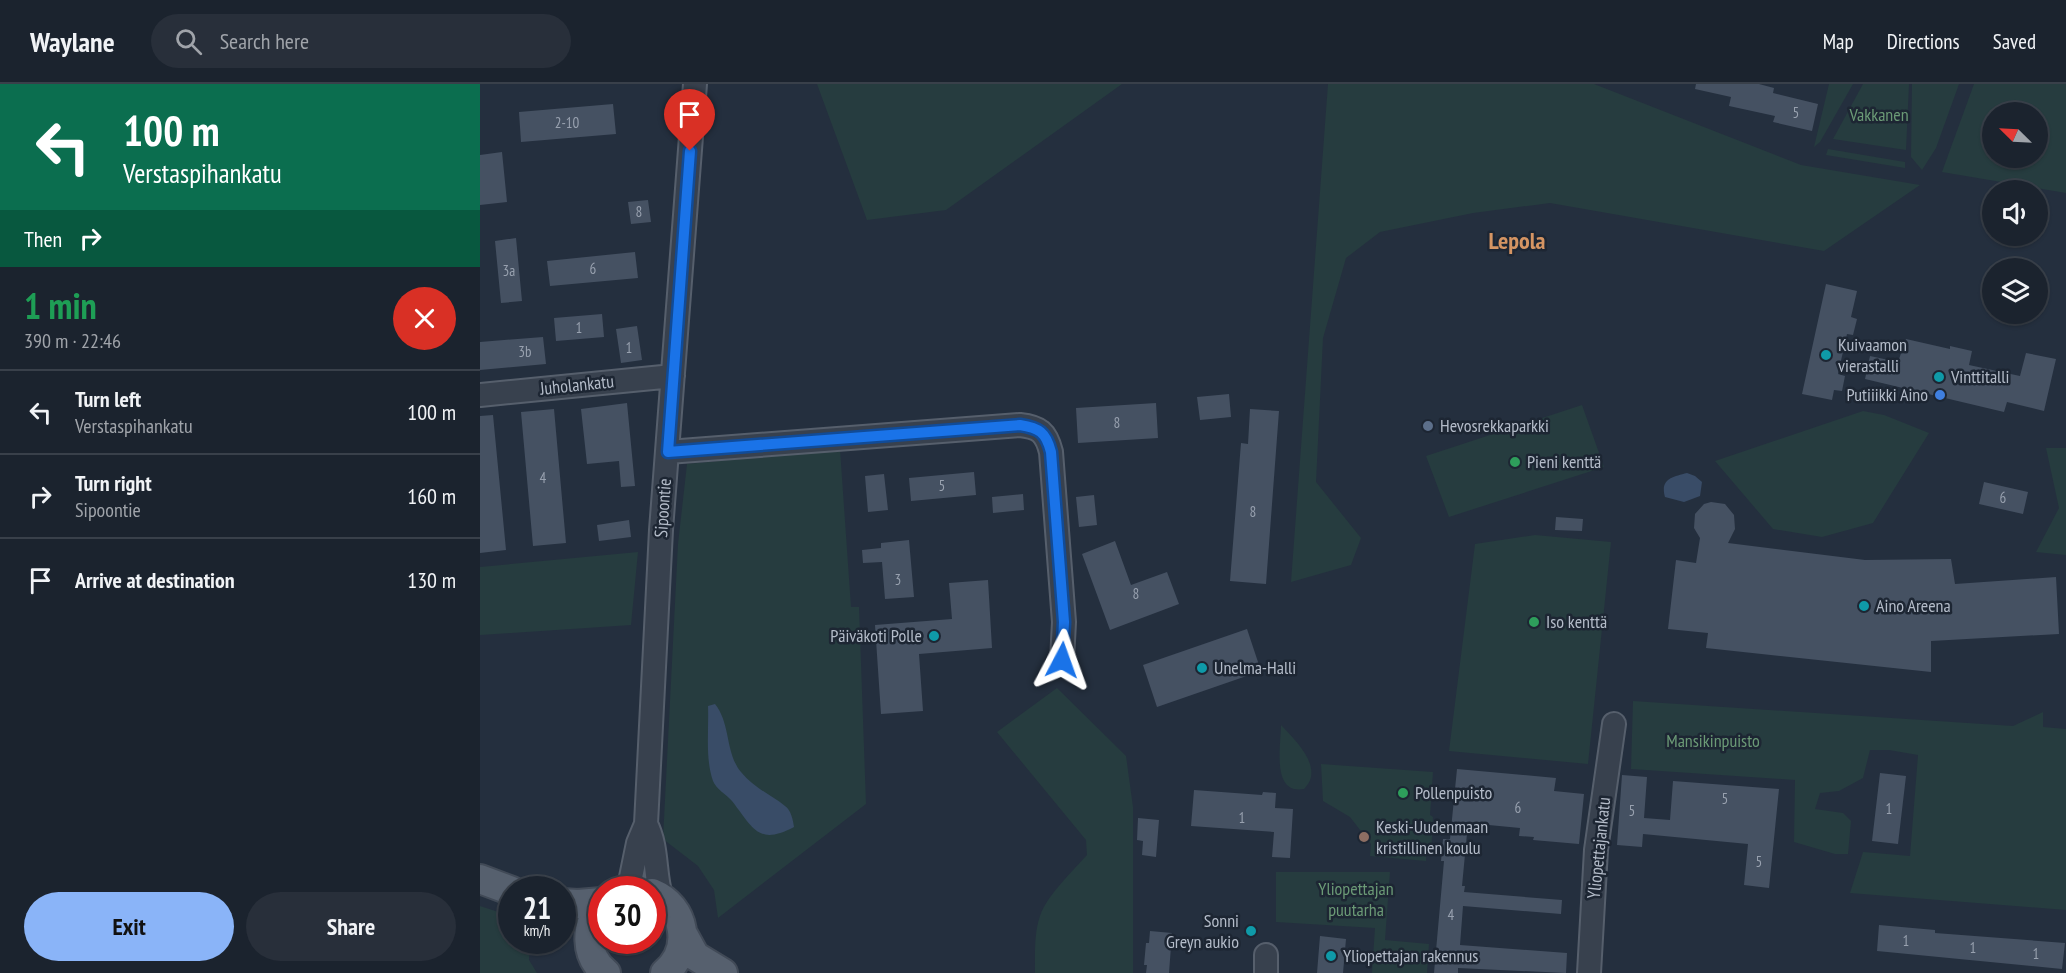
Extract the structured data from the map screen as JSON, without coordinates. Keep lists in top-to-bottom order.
{
  "streets": {
    "street": ["Juholankatu", "Sipoontie", "Yliopettajankatu"]
  },
  "crossings": [
    ["Juholankatu", "Sipoontie"]
  ],
  "districts": ["Lepola"],
  "parks": ["Vakkanen", "Mansikinpuisto", "Yliopettajan puutarha"],
  "places": [
    "Kuivaamon vierastalli",
    "Vinttitalli",
    "Putiiikki Aino",
    "Hevosrekkaparkki",
    "Pieni kenttä",
    "Aino Areena",
    "Iso kenttä",
    "Päiväkoti Polle",
    "Unelma-Halli",
    "Pollenpuisto",
    "Keski-Uudenmaan kristillinen koulu",
    "Sonni Greyn aukio",
    "Yliopettajan rakennus"
  ],
  "house_numbers": [
    "5",
    "2-10",
    "8",
    "6",
    "3a",
    "1",
    "1",
    "3b",
    "8",
    "4",
    "5",
    "6",
    "8",
    "3",
    "8",
    "5",
    "6",
    "1",
    "5",
    "1",
    "5",
    "4",
    "1",
    "1",
    "1"
  ],
  "north": "top left",
  "page": {
    "header": "Waylane",
    "search": "Search here",
    "nav": ["Map", "Directions", "Saved"],
    "turn": ["100 m", "Verstaspihankatu"],
    "then": "Then",
    "heading": ["1 min", "390 m · 22:46"],
    "list": [
      {
        "name": "Turn left",
        "note": "Verstaspihankatu",
        "value": "100 m"
      },
      {
        "name": "Turn right",
        "note": "Sipoontie",
        "value": "160 m"
      },
      {
        "name": "Arrive at destination",
        "value": "130 m"
      }
    ],
    "speed": "21 km/h",
    "limit": "30",
    "buttons": ["Exit", "Share"]
  }
}
